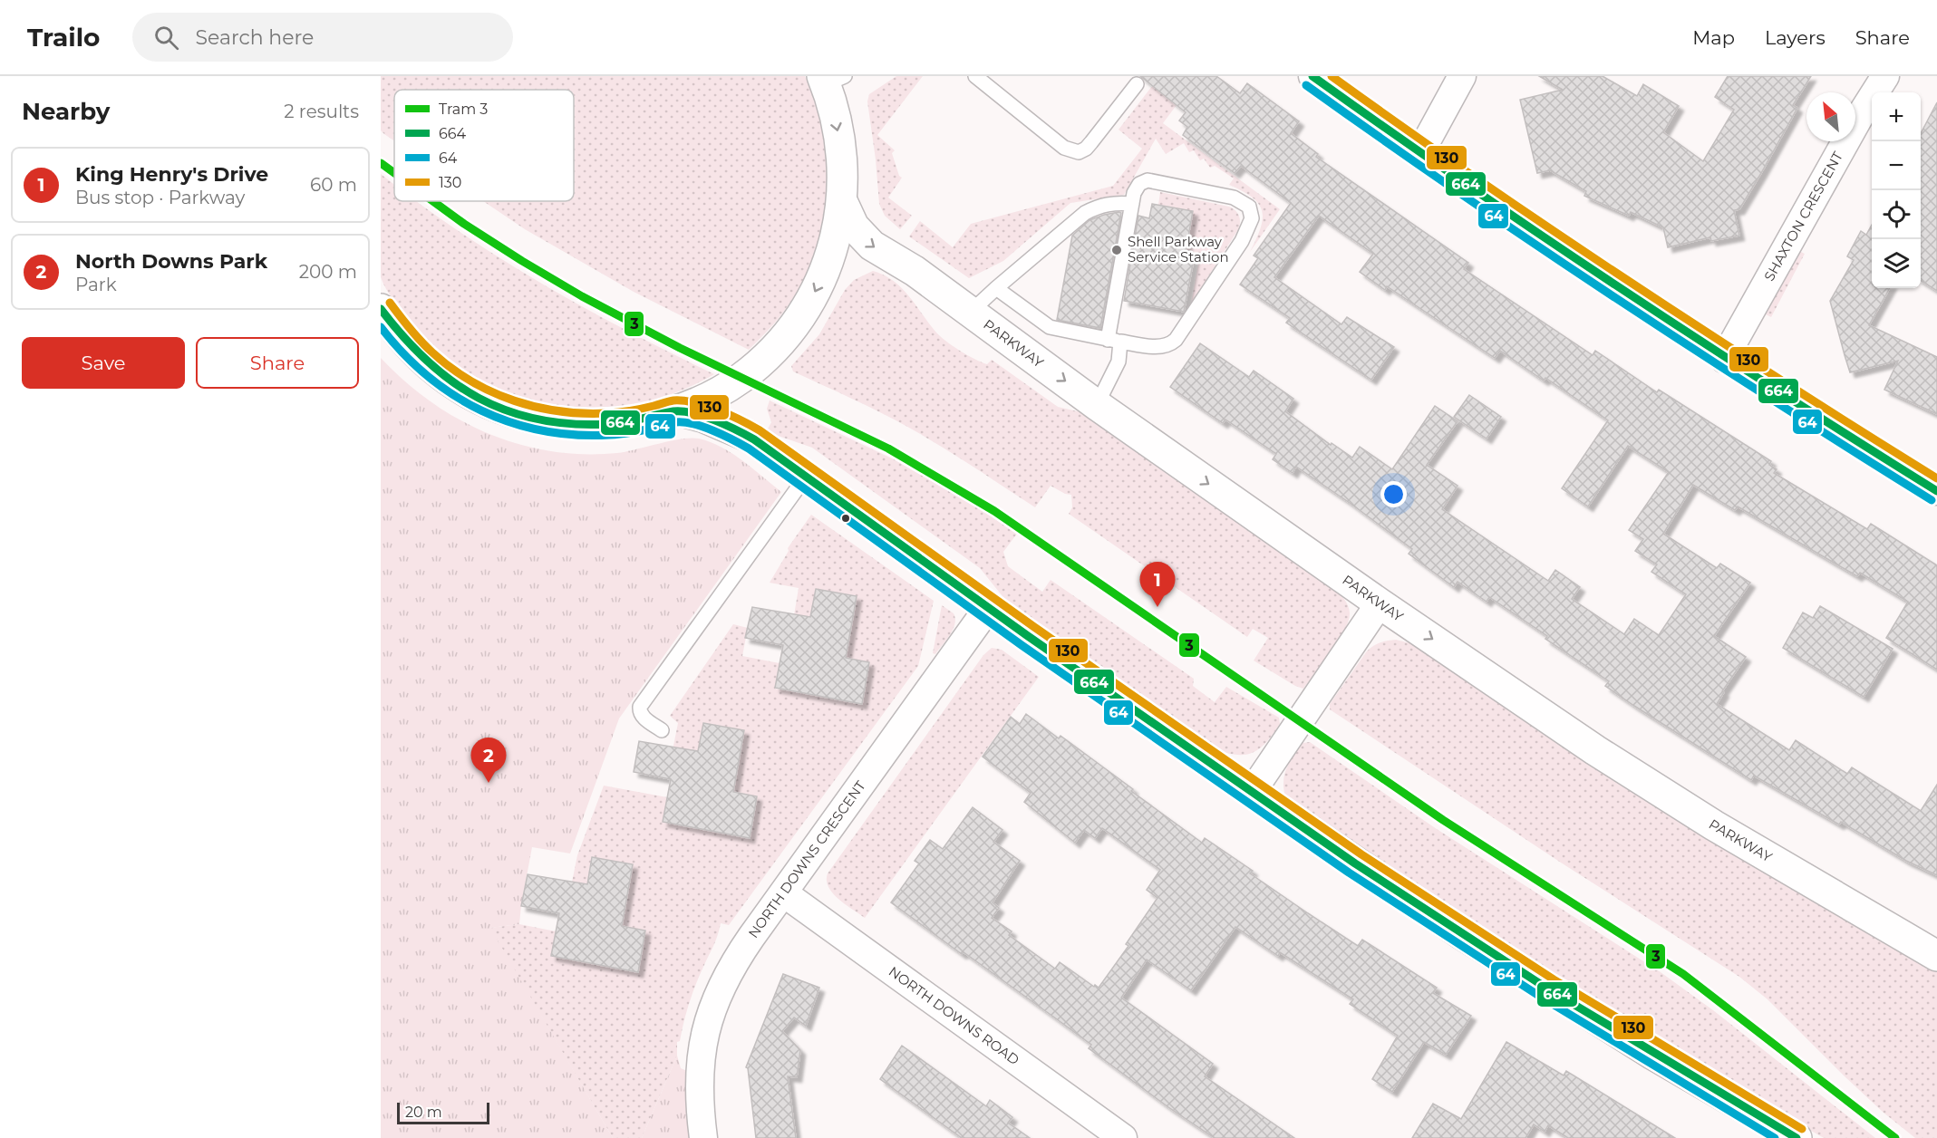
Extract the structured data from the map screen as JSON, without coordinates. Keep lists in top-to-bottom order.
{
  "streets": {
    "street": [
      "SHAXTON CRESCENT",
      "PARKWAY",
      "NORTH DOWNS CRESCENT",
      "NORTH DOWNS ROAD"
    ]
  },
  "crossings": [
    ["PARKWAY", "NORTH DOWNS CRESCENT"],
    ["NORTH DOWNS CRESCENT", "NORTH DOWNS ROAD"]
  ],
  "places": ["Shell Parkway Service Station"],
  "lines": [
    "transit line 664",
    "transit line 130",
    "transit line 64",
    "tram line 3"
  ],
  "legend": [
    "Tram 3",
    "664",
    "64",
    "130"
  ],
  "scale_bar": "20 m",
  "north": "top left",
  "page": {
    "header": "Trailo",
    "search": "Search here",
    "nav": ["Map", "Layers", "Share"],
    "heading": ["Nearby", "2 results"],
    "map_buttons": ["+", "−"],
    "list": [
      {
        "mark": "1",
        "name": "King Henry's Drive",
        "note": "Bus stop · Parkway",
        "value": "60 m"
      },
      {
        "mark": "2",
        "name": "North Downs Park",
        "note": "Park",
        "value": "200 m"
      }
    ],
    "buttons": ["Save", "Share"],
    "pins": ["1", "2"],
    "scale": "20 m"
  }
}
